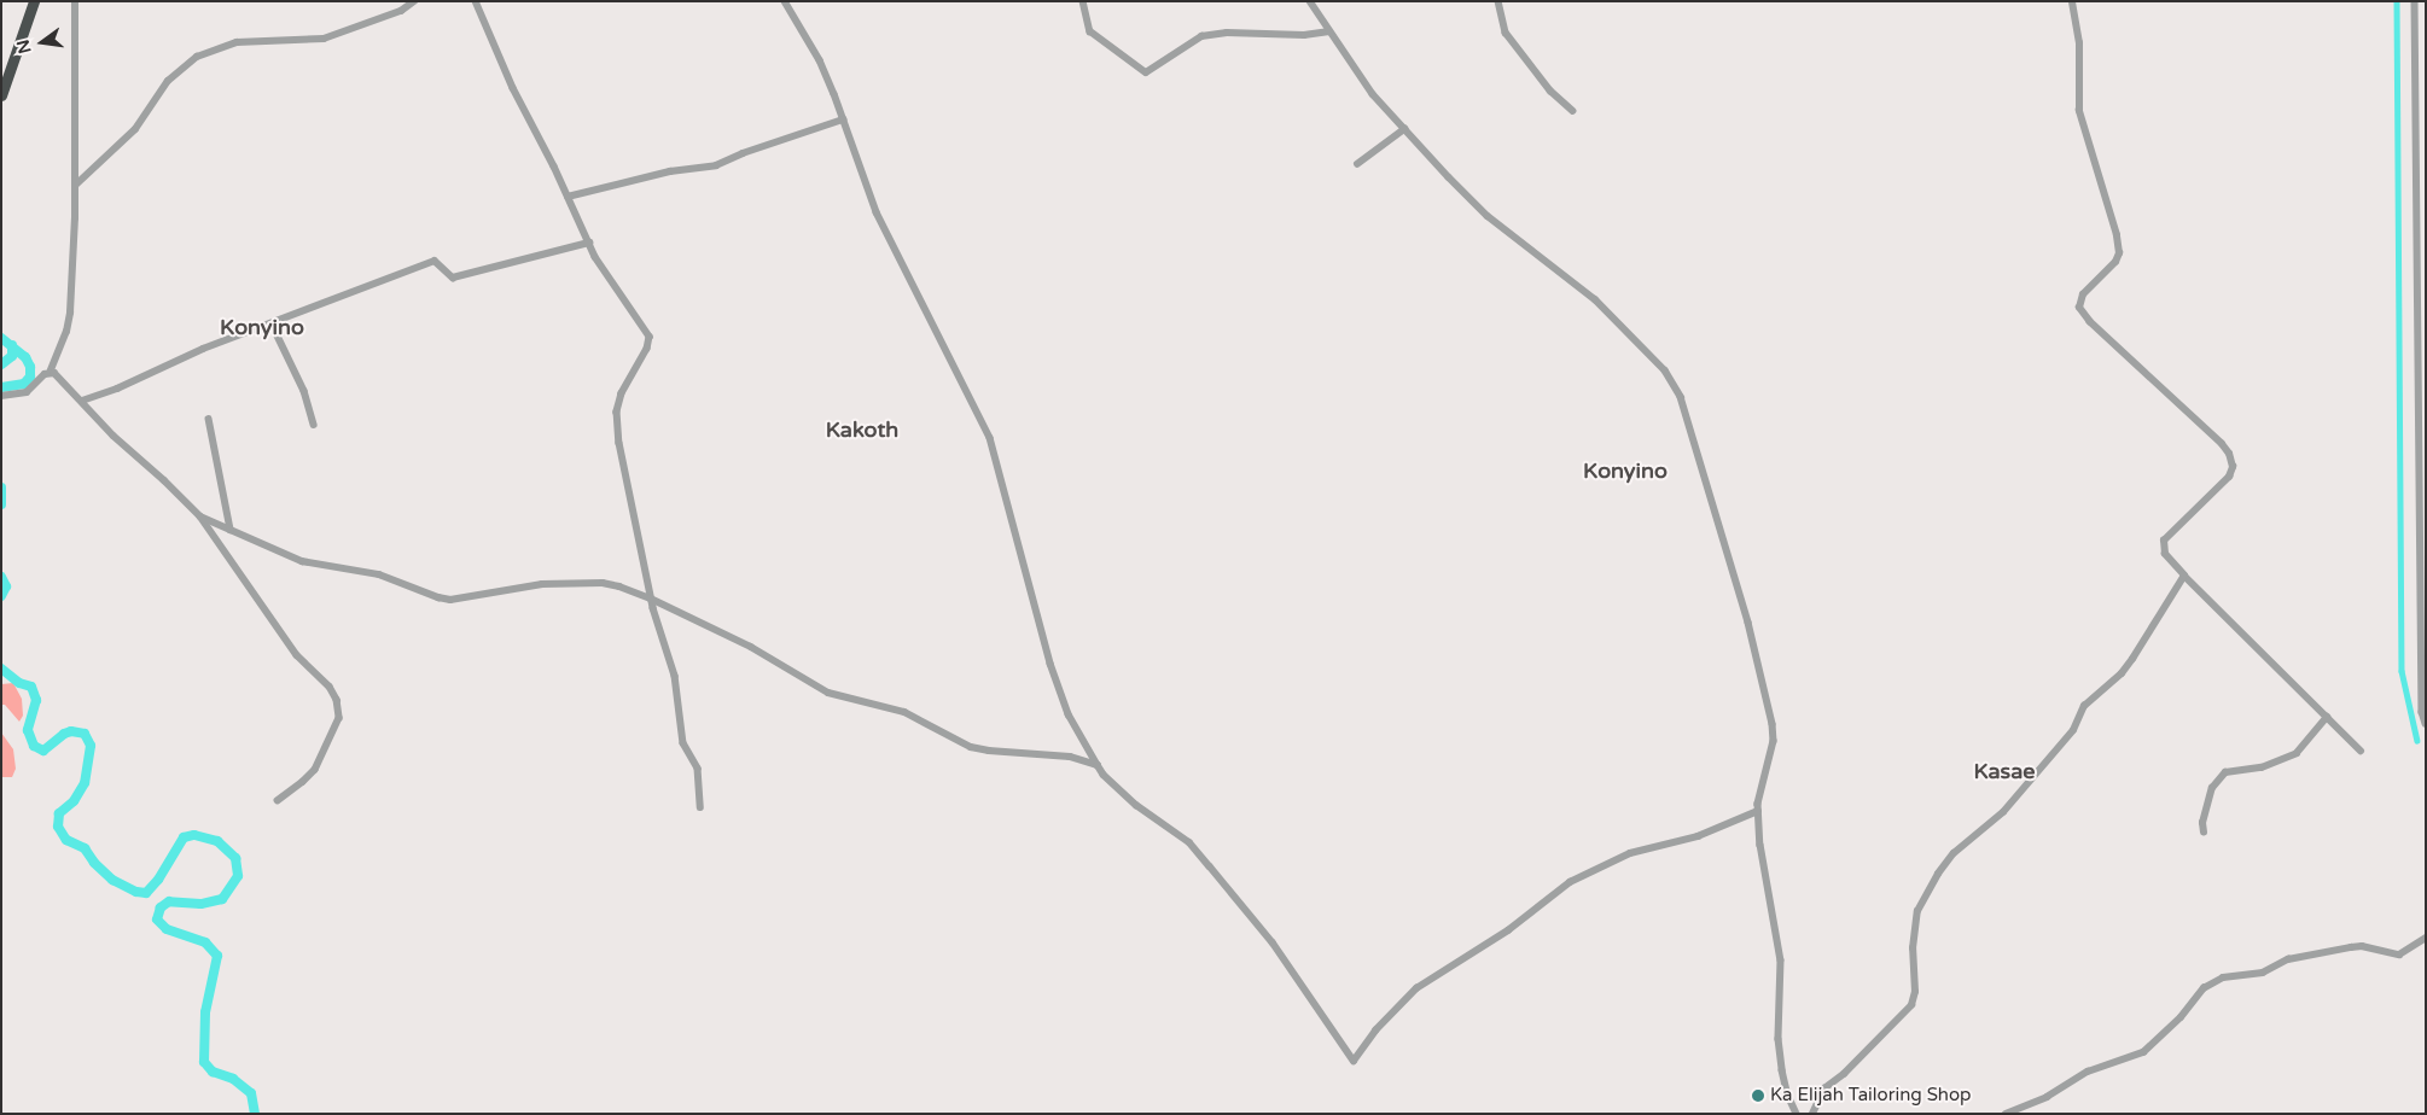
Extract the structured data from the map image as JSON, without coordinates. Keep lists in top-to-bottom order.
{
  "districts": [
    "Konyino",
    "Kakoth",
    "Konyino",
    "Kasae"
  ],
  "places": ["Ka Elijah Tailoring Shop"],
  "north": "left"
}
